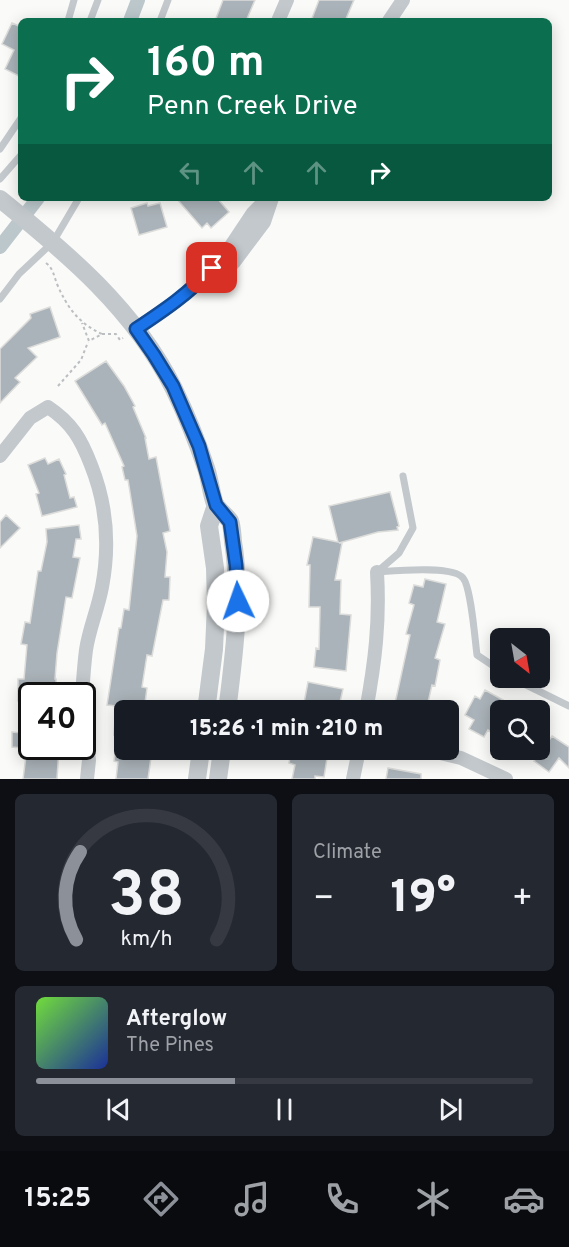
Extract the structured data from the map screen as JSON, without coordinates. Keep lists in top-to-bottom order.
{
  "north": "bottom right",
  "page": {
    "turn": ["160 m", "Penn Creek Drive"],
    "limit": "40",
    "trip": "15:26 · 1 min · 210 m",
    "tile": "Climate",
    "heat": ["−", "19°", "+"],
    "song": ["Afterglow", "The Pines"],
    "tabs": "15:25",
    "gauge": ["38", "km/h"]
  }
}
